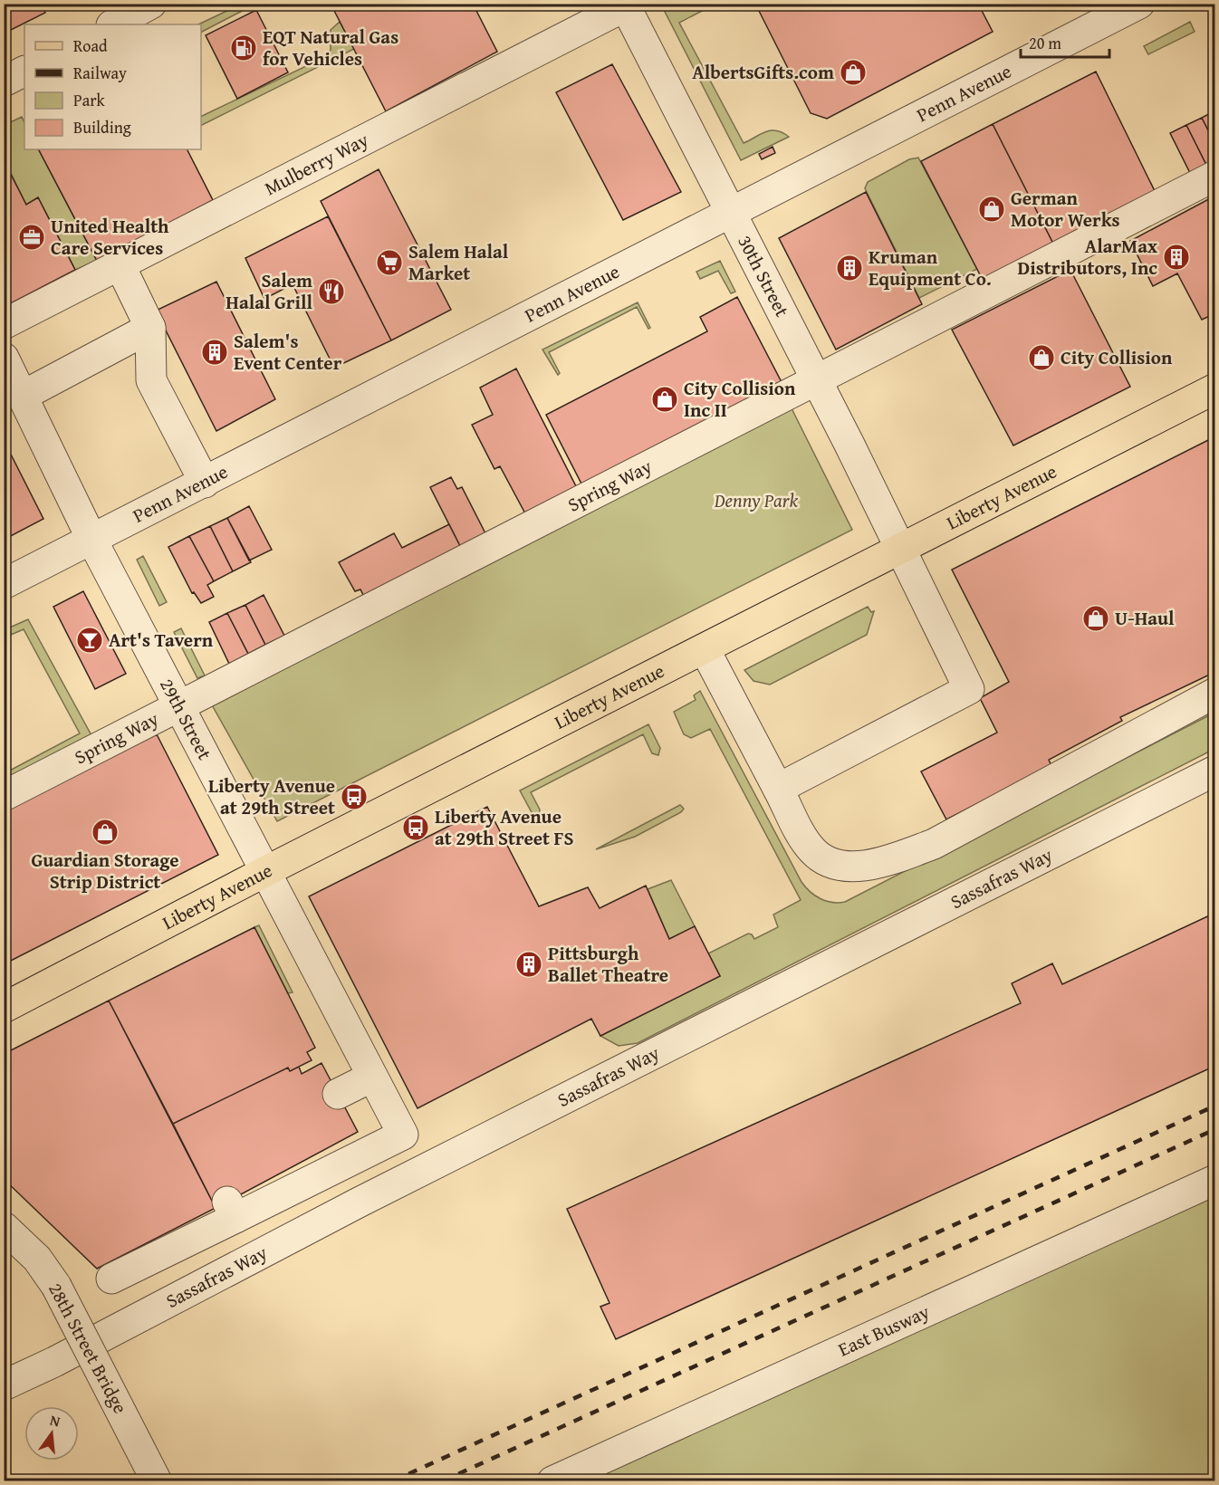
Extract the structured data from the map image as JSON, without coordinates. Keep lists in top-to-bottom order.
{
  "streets": {
    "main road": ["Liberty Avenue"],
    "street": [
      "Penn Avenue",
      "Mulberry Way",
      "30th Street",
      "Spring Way",
      "29th Street",
      "Sassafras Way",
      "East Busway",
      "28th Street Bridge"
    ]
  },
  "crossings": [
    ["Penn Avenue", "30th Street"],
    ["Penn Avenue", "29th Street"],
    ["Mulberry Way", "30th Street"],
    ["30th Street", "Spring Way"],
    ["30th Street", "Liberty Avenue"],
    ["Spring Way", "29th Street"],
    ["Liberty Avenue", "29th Street"]
  ],
  "parks": ["Denny Park"],
  "places": {
    "fuel station": ["EQT Natural Gas for Vehicles"],
    "shop": [
      "AlbertsGifts.com",
      "German Motor Werks",
      "City Collision",
      "City Collision Inc II",
      "U-Haul",
      "Guardian Storage Strip District"
    ],
    "office": ["United Health Care Services"],
    "building": [
      "AlarMax Distributors, Inc",
      "Kruman Equipment Co.",
      "Salem's Event Center",
      "Pittsburgh Ballet Theatre"
    ],
    "supermarket": ["Salem Halal Market"],
    "restaurant": ["Salem Halal Grill"],
    "bar": ["Art's Tavern"],
    "bus stop": ["Liberty Avenue at 29th Street", "Liberty Avenue at 29th Street FS"]
  },
  "legend": [
    "Road",
    "Railway",
    "Park",
    "Building"
  ],
  "scale_bar": "20 m",
  "north": "top"
}
